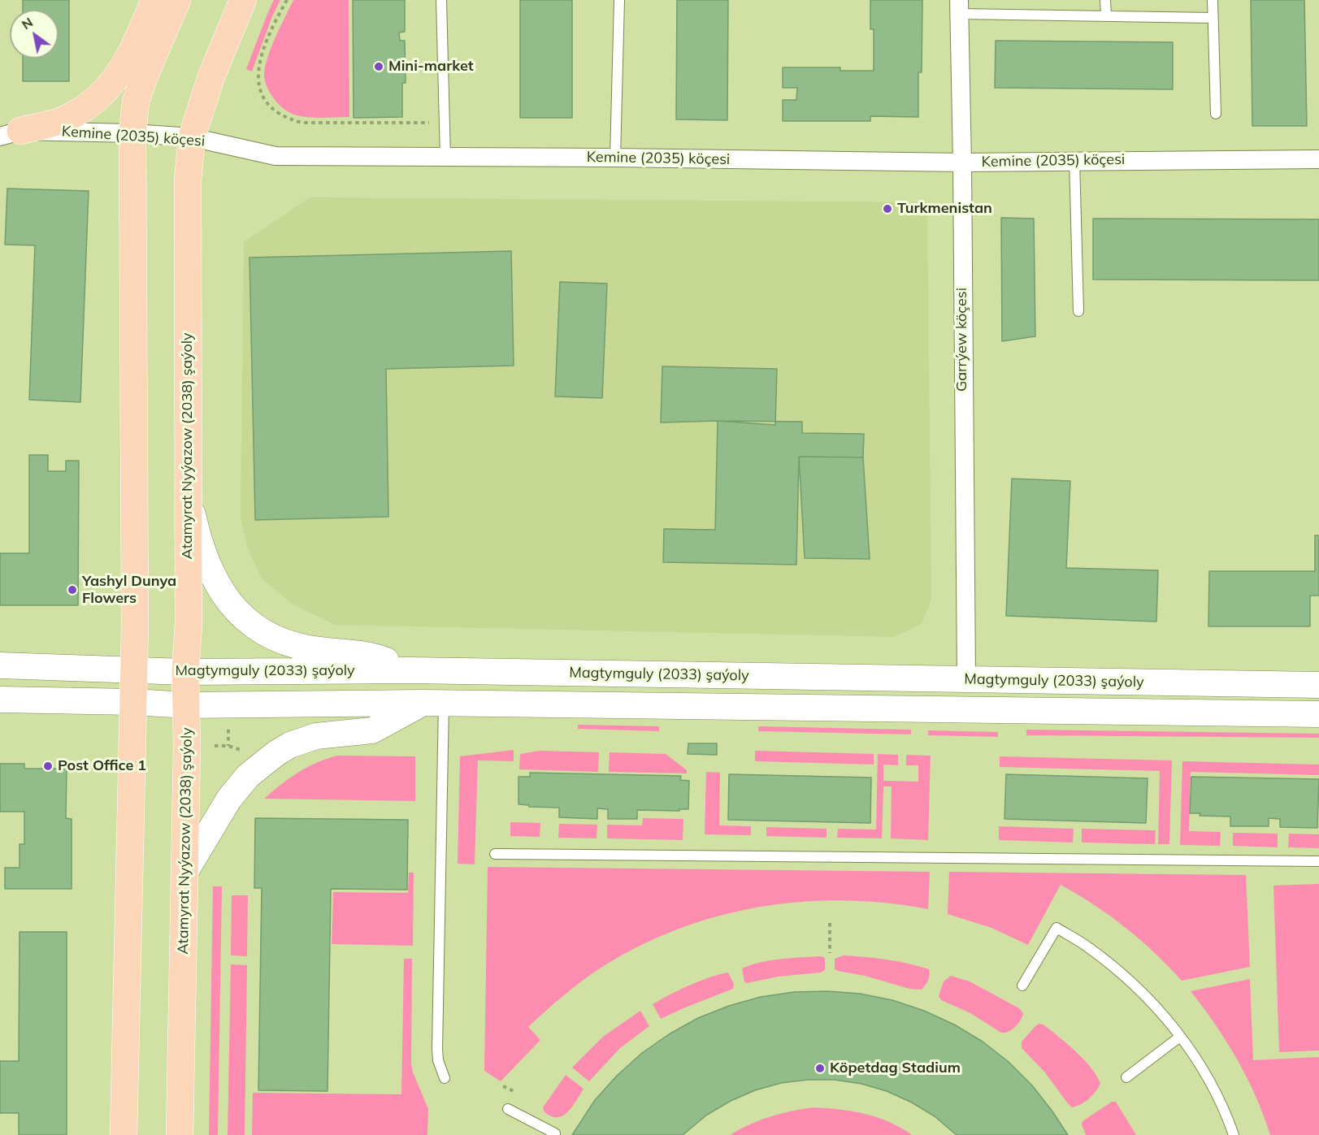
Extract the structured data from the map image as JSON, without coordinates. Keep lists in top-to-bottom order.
{
  "streets": {
    "main road": ["Atamyrat Nyýazow (2038) şaýoly", "Magtymguly (2033) şaýoly"],
    "street": ["Kemine (2035) köçesi", "Garrýew köçesi"]
  },
  "crossings": [
    ["Kemine (2035) köçesi", "Garrýew köçesi"],
    ["Kemine (2035) köçesi", "Atamyrat Nyýazow (2038) şaýoly"],
    ["Garrýew köçesi", "Magtymguly (2033) şaýoly"],
    ["Atamyrat Nyýazow (2038) şaýoly", "Magtymguly (2033) şaýoly"]
  ],
  "places": [
    "Mini-market",
    "Turkmenistan",
    "Yashyl Dunya Flowers",
    "Post Office 1",
    "Köpetdag Stadium"
  ],
  "north": "top left"
}
